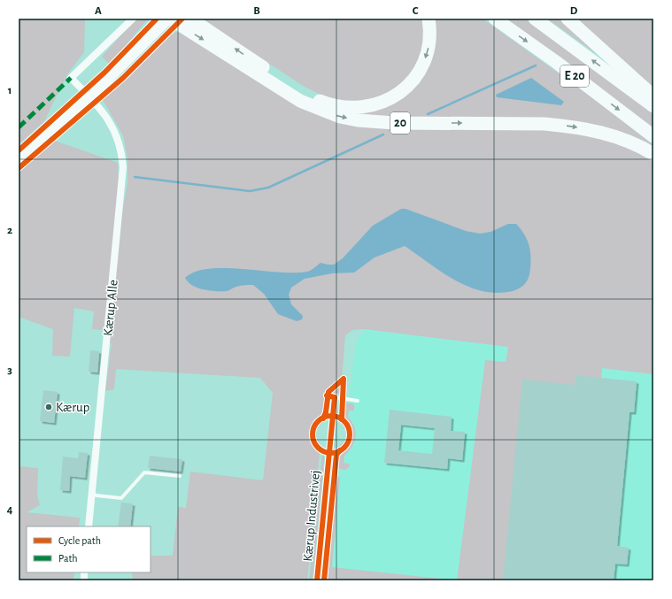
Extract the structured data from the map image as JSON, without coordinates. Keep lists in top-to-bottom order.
{
  "streets": {
    "highway": ["E 20", "20"],
    "street": ["Kærup Alle", "Kærup Industrivej"]
  },
  "places": ["Kærup"],
  "legend": ["Cycle path", "Path"],
  "grid": {
    "columns": [
      "A",
      "B",
      "C",
      "D"
    ],
    "rows": [
      "1",
      "2",
      "3",
      "4"
    ]
  }
}
